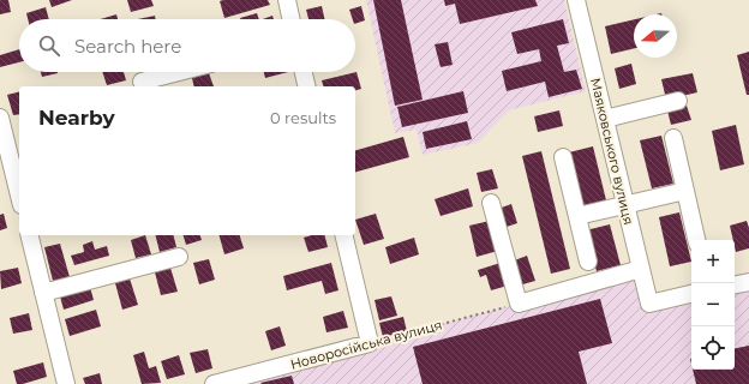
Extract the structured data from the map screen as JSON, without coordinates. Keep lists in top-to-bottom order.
{
  "streets": {
    "street": ["Маяковського вулиця", "Новоросійська вулиця"]
  },
  "north": "left",
  "page": {
    "search": "Search here",
    "heading": ["Nearby", "0 results"],
    "map_buttons": ["+", "−"]
  }
}
